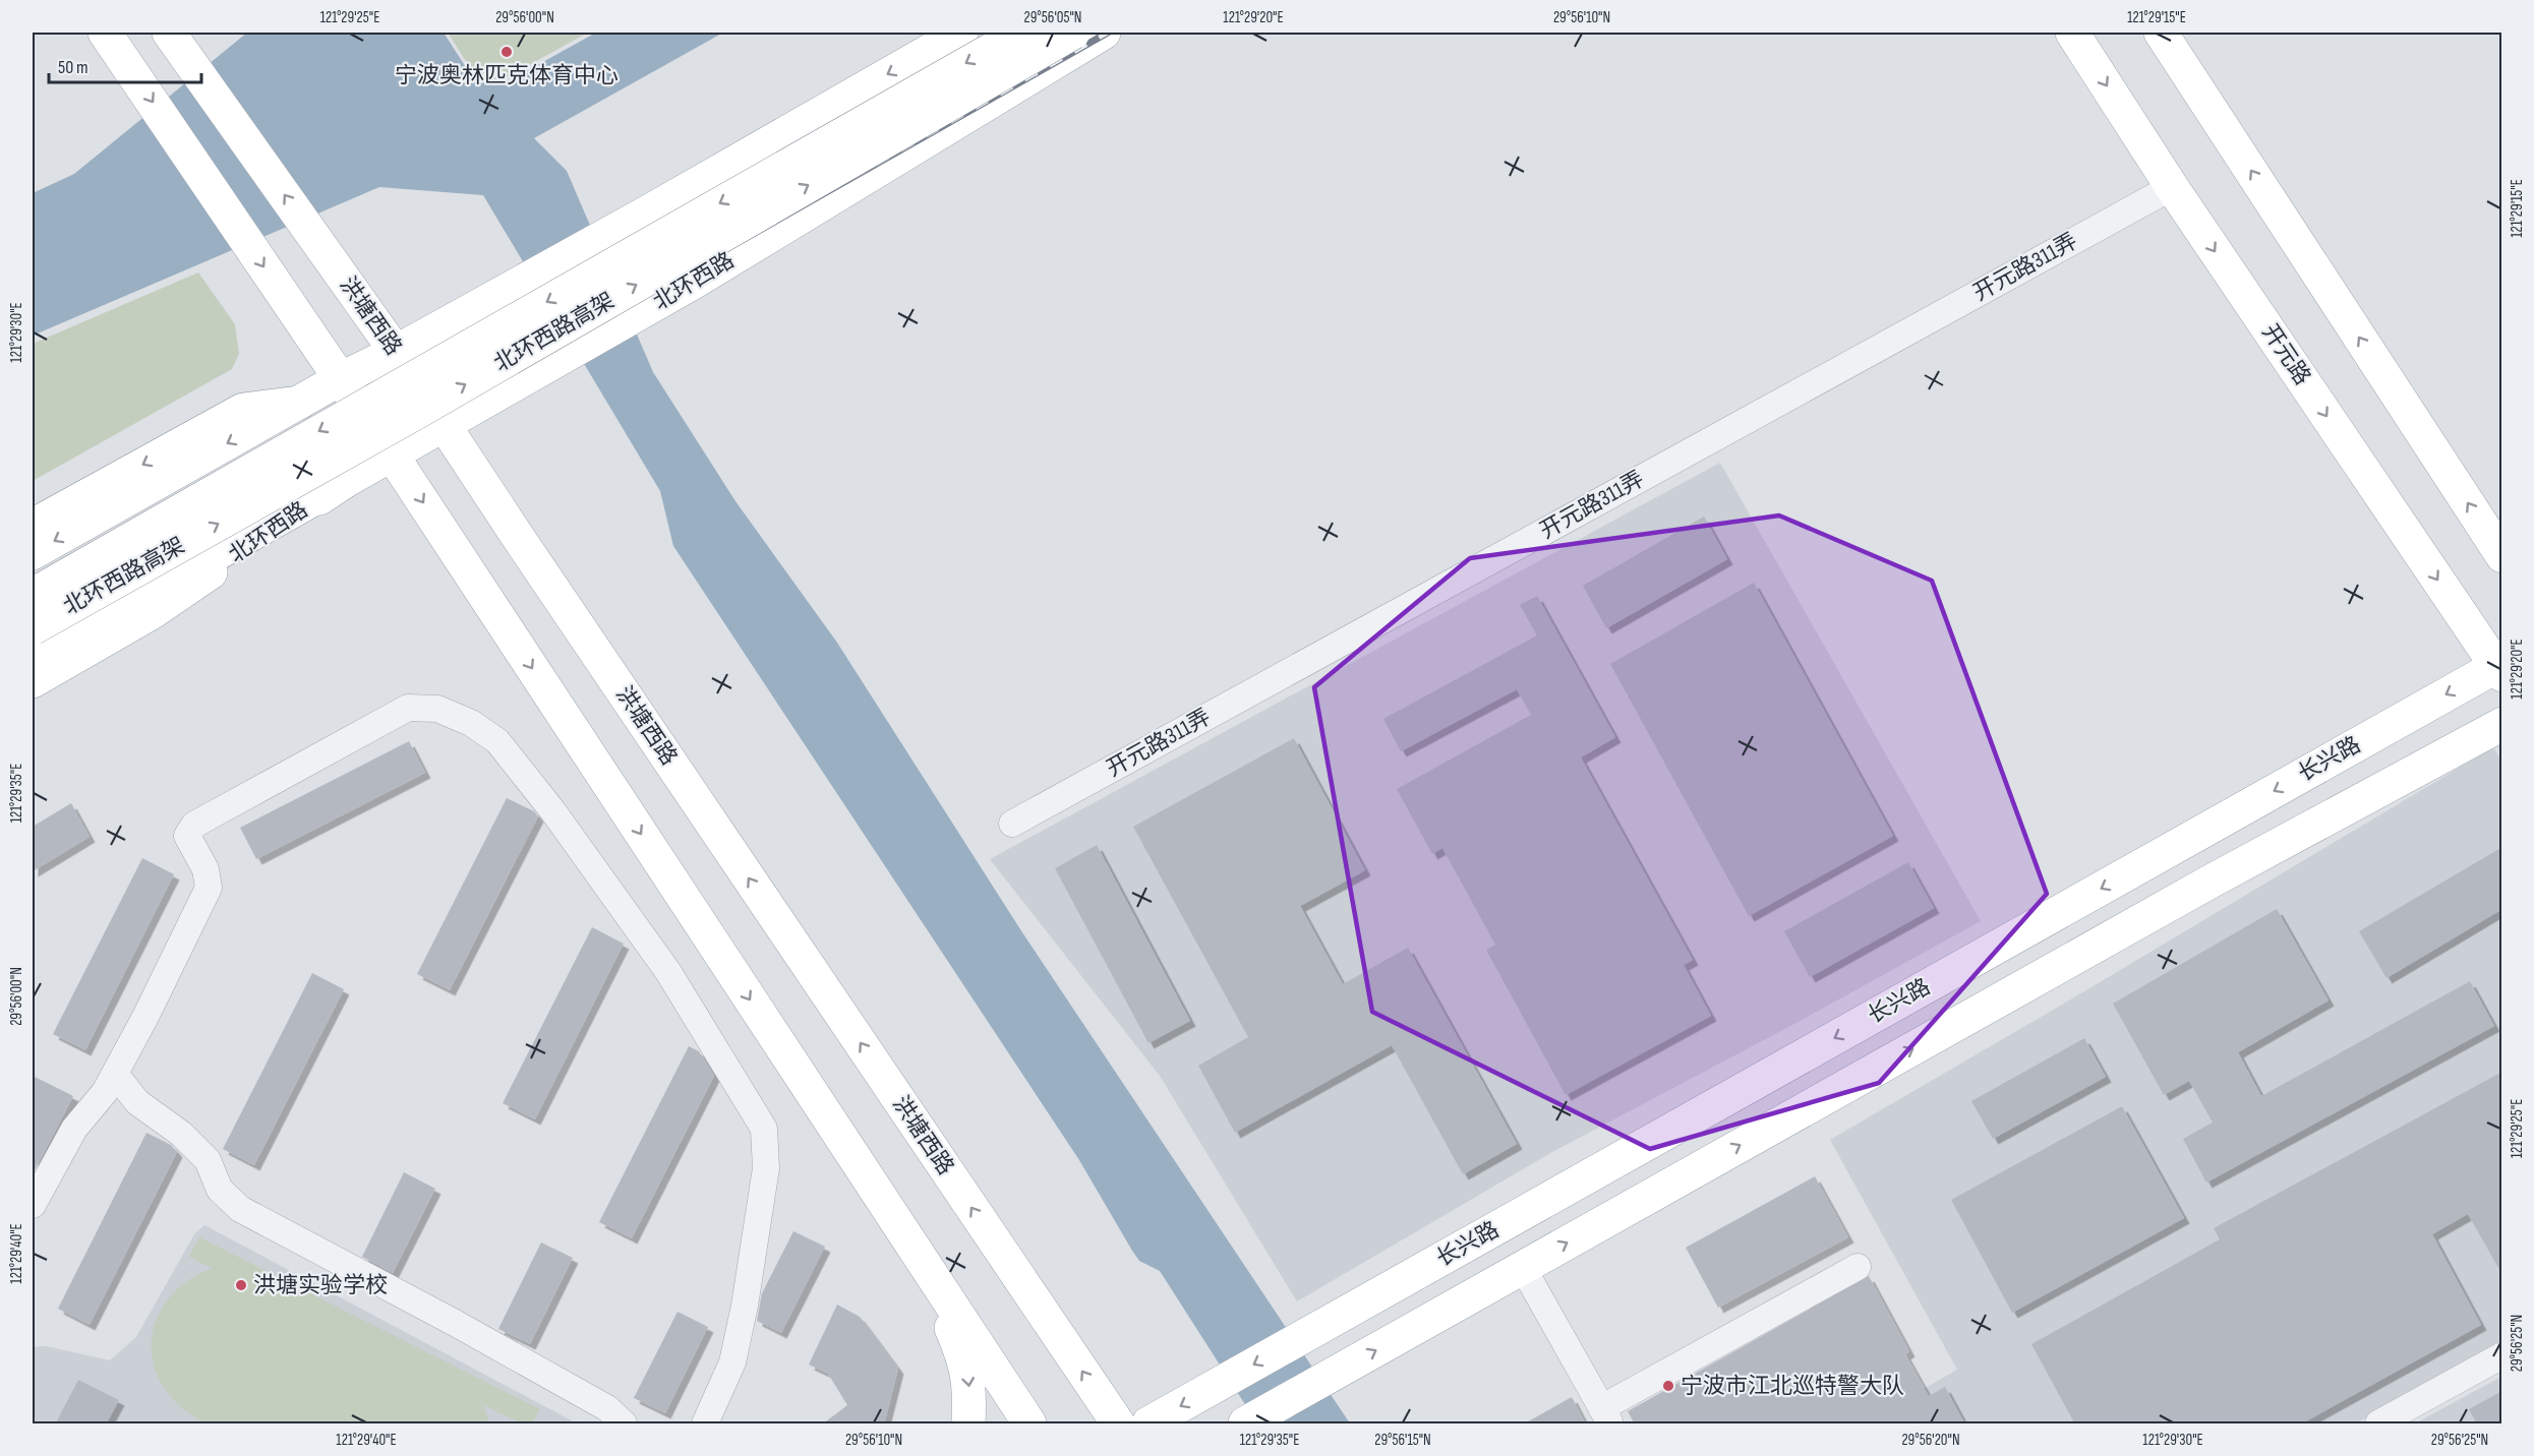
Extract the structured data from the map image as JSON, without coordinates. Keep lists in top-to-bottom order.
{
  "streets": {
    "main road": [
      "北环西路",
      "洪塘西路",
      "北环西路高架",
      "开元路",
      "长兴路"
    ],
    "street": ["开元路311弄"]
  },
  "crossings": [
    ["开元路311弄", "开元路"],
    ["北环西路", "洪塘西路"],
    ["开元路", "长兴路"]
  ],
  "places": ["宁波奥林匹克体育中心", "洪塘实验学校", "宁波市江北巡特警大队"],
  "scale_bar": "50 m",
  "coordinates": [
    "121°29'25\"E",
    "29°56'00\"N",
    "29°56'05\"N",
    "121°29'20\"E",
    "29°56'10\"N",
    "121°29'15\"E",
    "121°29'30\"E",
    "121°29'35\"E",
    "121°29'40\"E",
    "29°56'25\"N",
    "29°56'15\"N",
    "29°56'20\"N"
  ]
}
